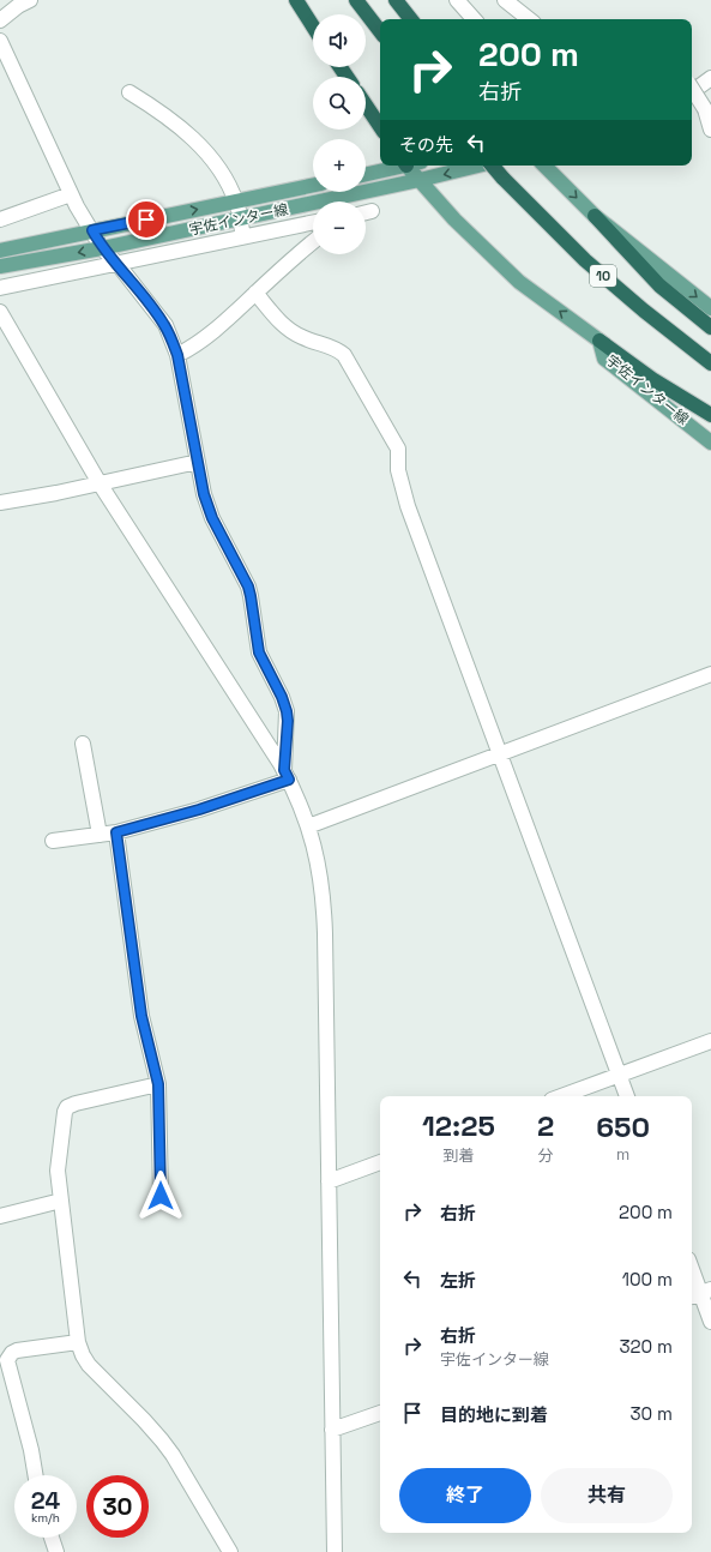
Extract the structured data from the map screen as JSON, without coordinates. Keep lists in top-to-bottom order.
{
  "streets": {
    "highway": ["10"],
    "main road": ["宇佐インター線"]
  },
  "page": {
    "map_buttons": ["+", "−"],
    "turn": ["200 m", "右折"],
    "then": "その先",
    "eta": [
      "12:25",
      "到着",
      "2",
      "分",
      "650",
      "m"
    ],
    "list": [
      {
        "name": "右折",
        "value": "200 m"
      },
      {
        "name": "左折",
        "value": "100 m"
      },
      {
        "name": "右折",
        "note": "宇佐インター線",
        "value": "320 m"
      },
      {
        "name": "目的地に到着",
        "value": "30 m"
      }
    ],
    "buttons": ["終了", "共有"],
    "speed": "24 km/h",
    "limit": "30"
  }
}
